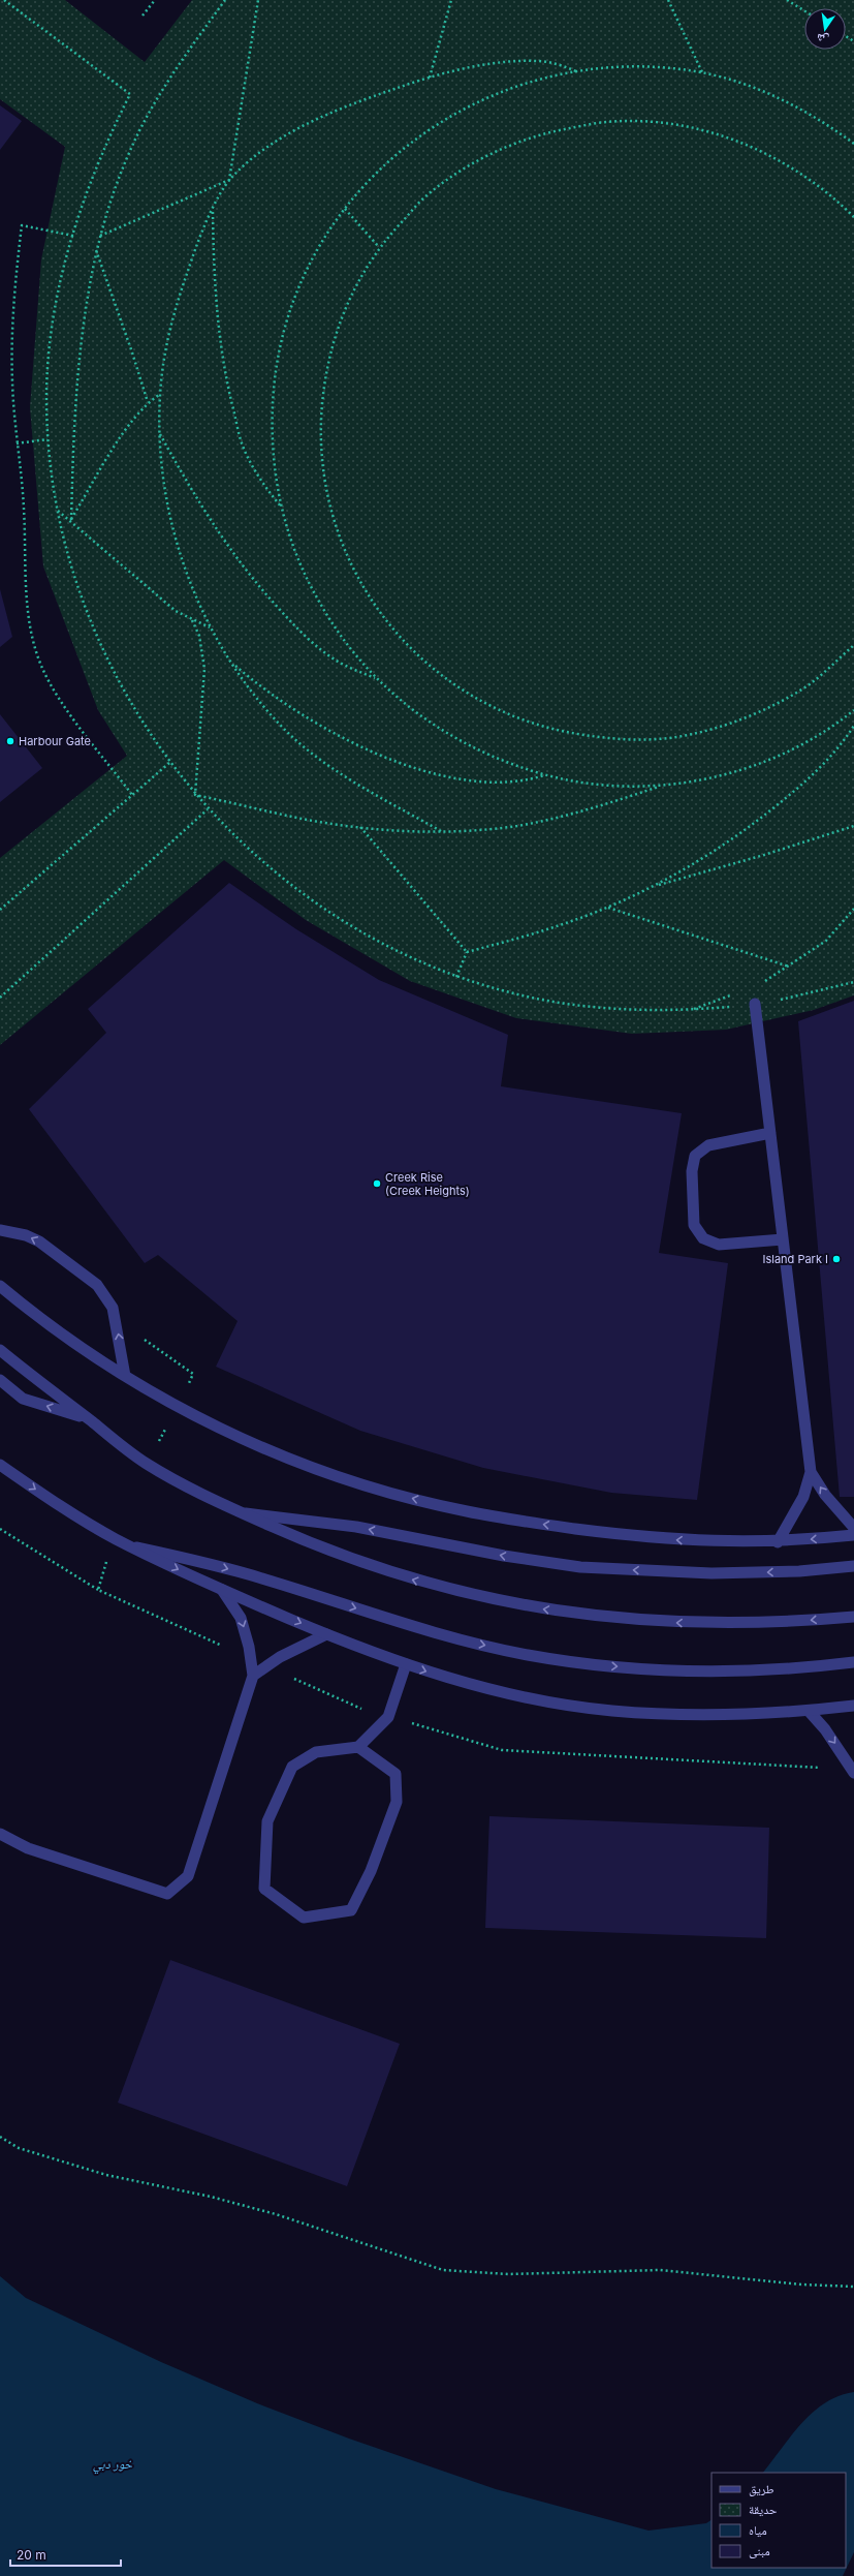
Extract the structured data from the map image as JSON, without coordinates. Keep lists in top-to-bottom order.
{
  "water": ["خور دبي"],
  "places": ["Harbour Gate", "Creek Rise (Creek Heights)", "Island Park I"],
  "legend": [
    "طريق",
    "حديقة",
    "مياه",
    "مبنى"
  ],
  "scale_bar": "20 m",
  "north": "bottom"
}
